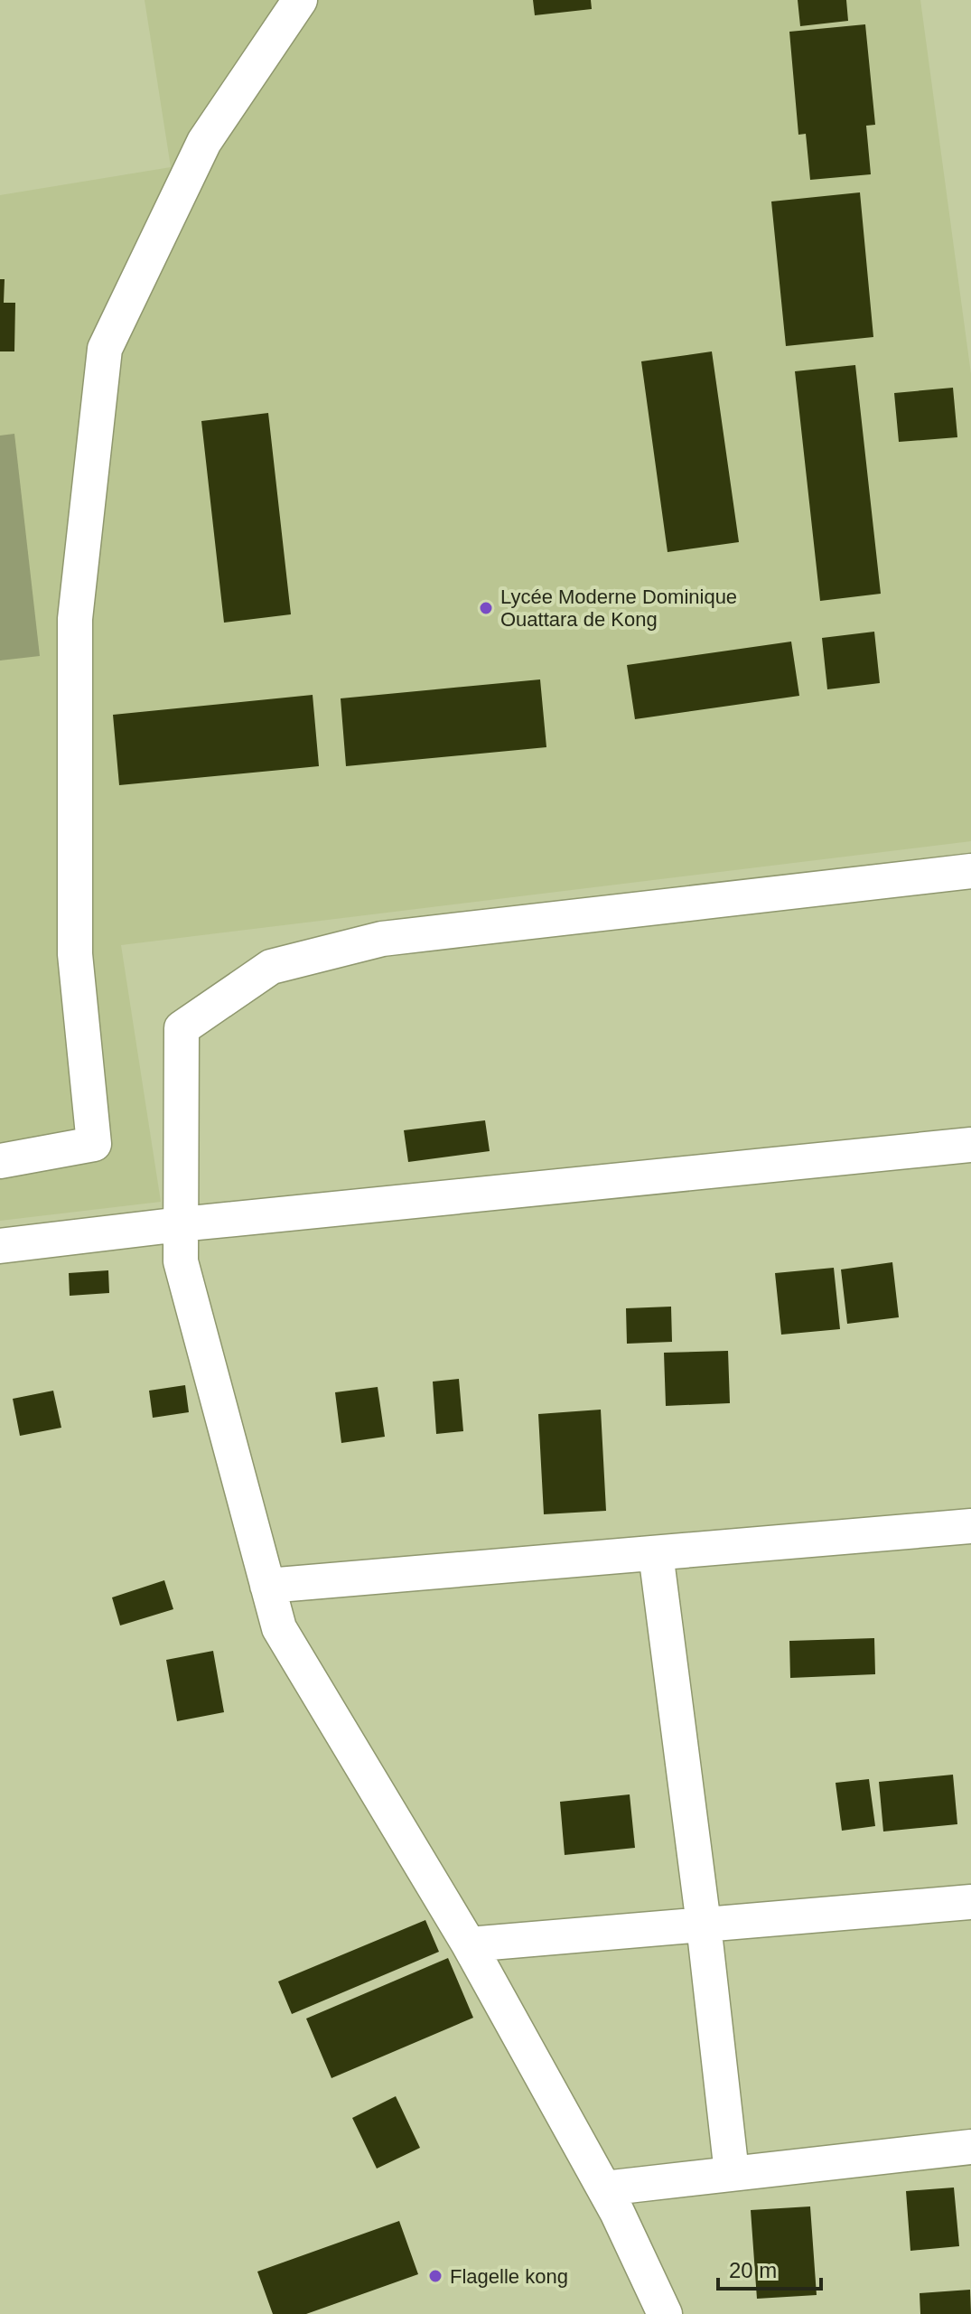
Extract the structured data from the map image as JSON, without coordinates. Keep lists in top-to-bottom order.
{
  "places": ["Lycée Moderne Dominique Ouattara de Kong", "Flagelle kong"],
  "scale_bar": "20 m"
}
